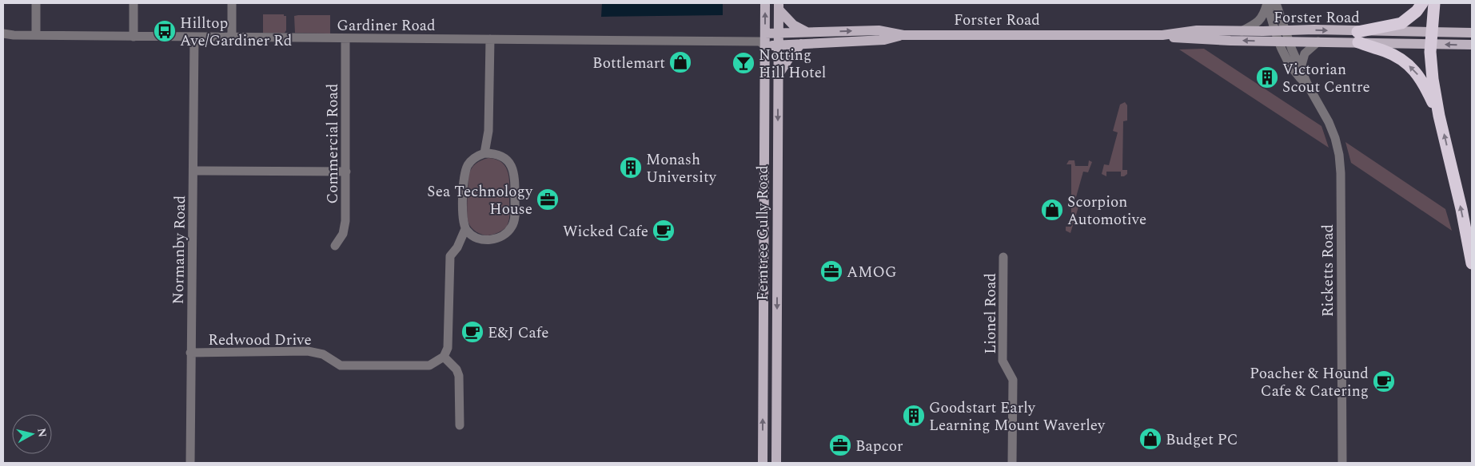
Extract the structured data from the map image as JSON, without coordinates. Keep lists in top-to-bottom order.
{
  "streets": {
    "main road": ["Forster Road", "Ferntree Gully Road"],
    "street": [
      "Gardiner Road",
      "Commercial Road",
      "Normanby Road",
      "Ricketts Road",
      "Lionel Road",
      "Redwood Drive"
    ]
  },
  "crossings": [
    ["Forster Road", "Gardiner Road"],
    ["Forster Road", "Ferntree Gully Road"],
    ["Forster Road", "Ricketts Road"],
    ["Gardiner Road", "Commercial Road"],
    ["Gardiner Road", "Ferntree Gully Road"],
    ["Gardiner Road", "Normanby Road"],
    ["Normanby Road", "Redwood Drive"]
  ],
  "places": {
    "bus stop": ["Hilltop Ave/Gardiner Rd"],
    "shop": ["Bottlemart", "Scorpion Automotive", "Budget PC"],
    "bar": ["Notting Hill Hotel"],
    "building": ["Victorian Scout Centre", "Monash University", "Goodstart Early Learning Mount Waverley"],
    "office": ["Sea Technology House", "AMOG", "Bapcor"],
    "cafe": ["Wicked Cafe", "E&J Cafe", "Poacher & Hound Cafe & Catering"]
  },
  "north": "right"
}
